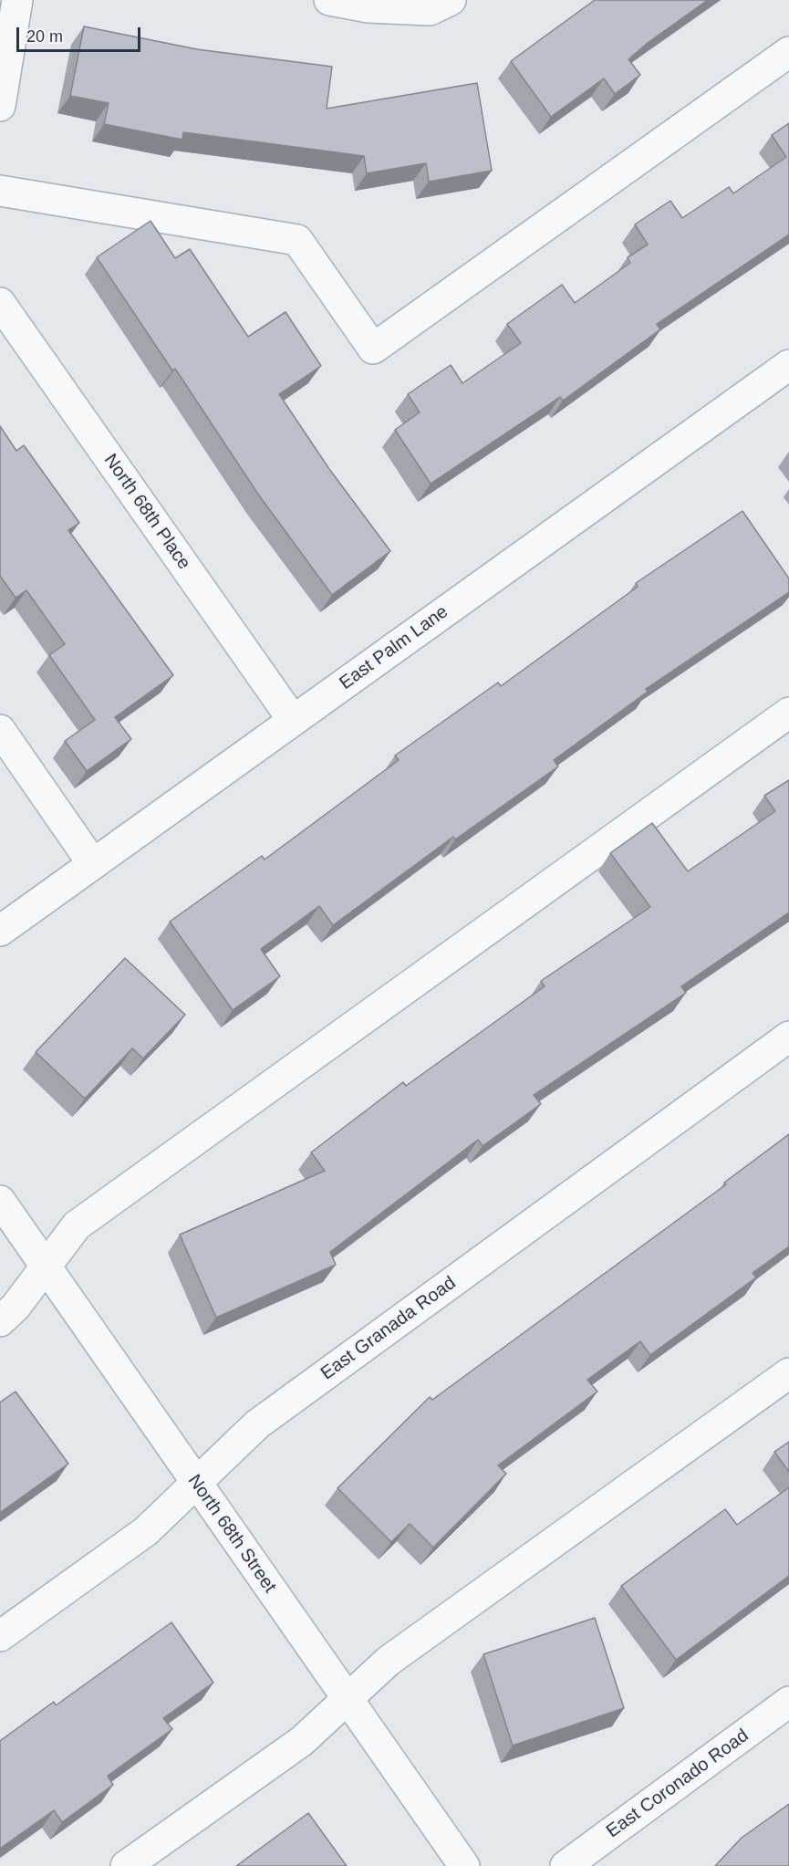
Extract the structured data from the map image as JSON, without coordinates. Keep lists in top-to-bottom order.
{
  "streets": {
    "street": [
      "North 68th Place",
      "East Palm Lane",
      "East Granada Road",
      "North 68th Street",
      "East Coronado Road"
    ]
  },
  "crossings": [
    ["North 68th Place", "East Palm Lane"],
    ["East Granada Road", "North 68th Street"]
  ],
  "scale_bar": "20 m"
}
